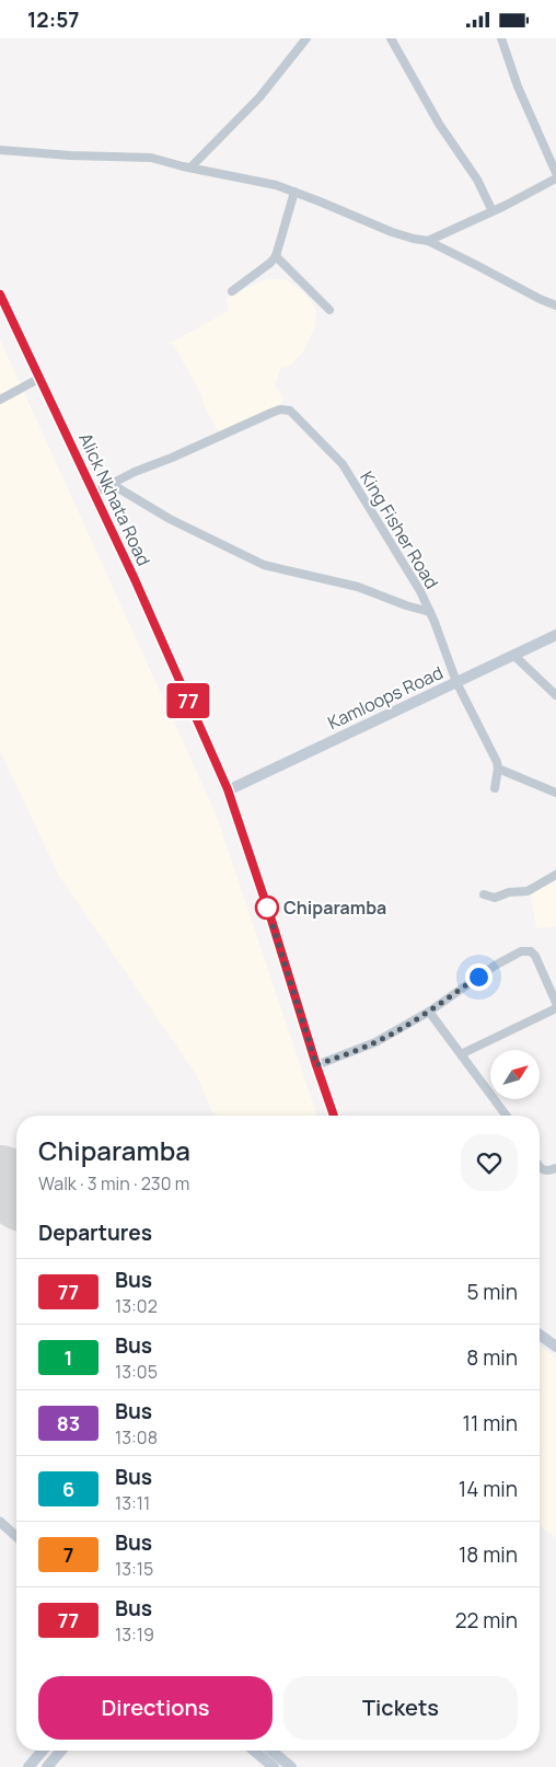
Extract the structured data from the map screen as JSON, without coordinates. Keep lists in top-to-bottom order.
{
  "streets": {
    "main road": ["Alick Nkhata Road", "Kamloops Road"],
    "street": ["King Fisher Road"]
  },
  "crossings": [
    ["Alick Nkhata Road", "Kamloops Road"],
    ["King Fisher Road", "Kamloops Road"]
  ],
  "places": ["Chiparamba"],
  "lines": ["bus line 77"],
  "north": "top right",
  "page": {
    "status": "12:57",
    "on_map": "77",
    "heading": [
      ["Chiparamba", "Walk · 3 min · 230 m"],
      "Departures"
    ],
    "list": [
      {
        "mark": "77",
        "name": "Bus",
        "note": "13:02",
        "value": "5 min"
      },
      {
        "mark": "1",
        "name": "Bus",
        "note": "13:05",
        "value": "8 min"
      },
      {
        "mark": "83",
        "name": "Bus",
        "note": "13:08",
        "value": "11 min"
      },
      {
        "mark": "6",
        "name": "Bus",
        "note": "13:11",
        "value": "14 min"
      },
      {
        "mark": "7",
        "name": "Bus",
        "note": "13:15",
        "value": "18 min"
      },
      {
        "mark": "77",
        "name": "Bus",
        "note": "13:19",
        "value": "22 min"
      }
    ],
    "buttons": ["Directions", "Tickets"]
  }
}
